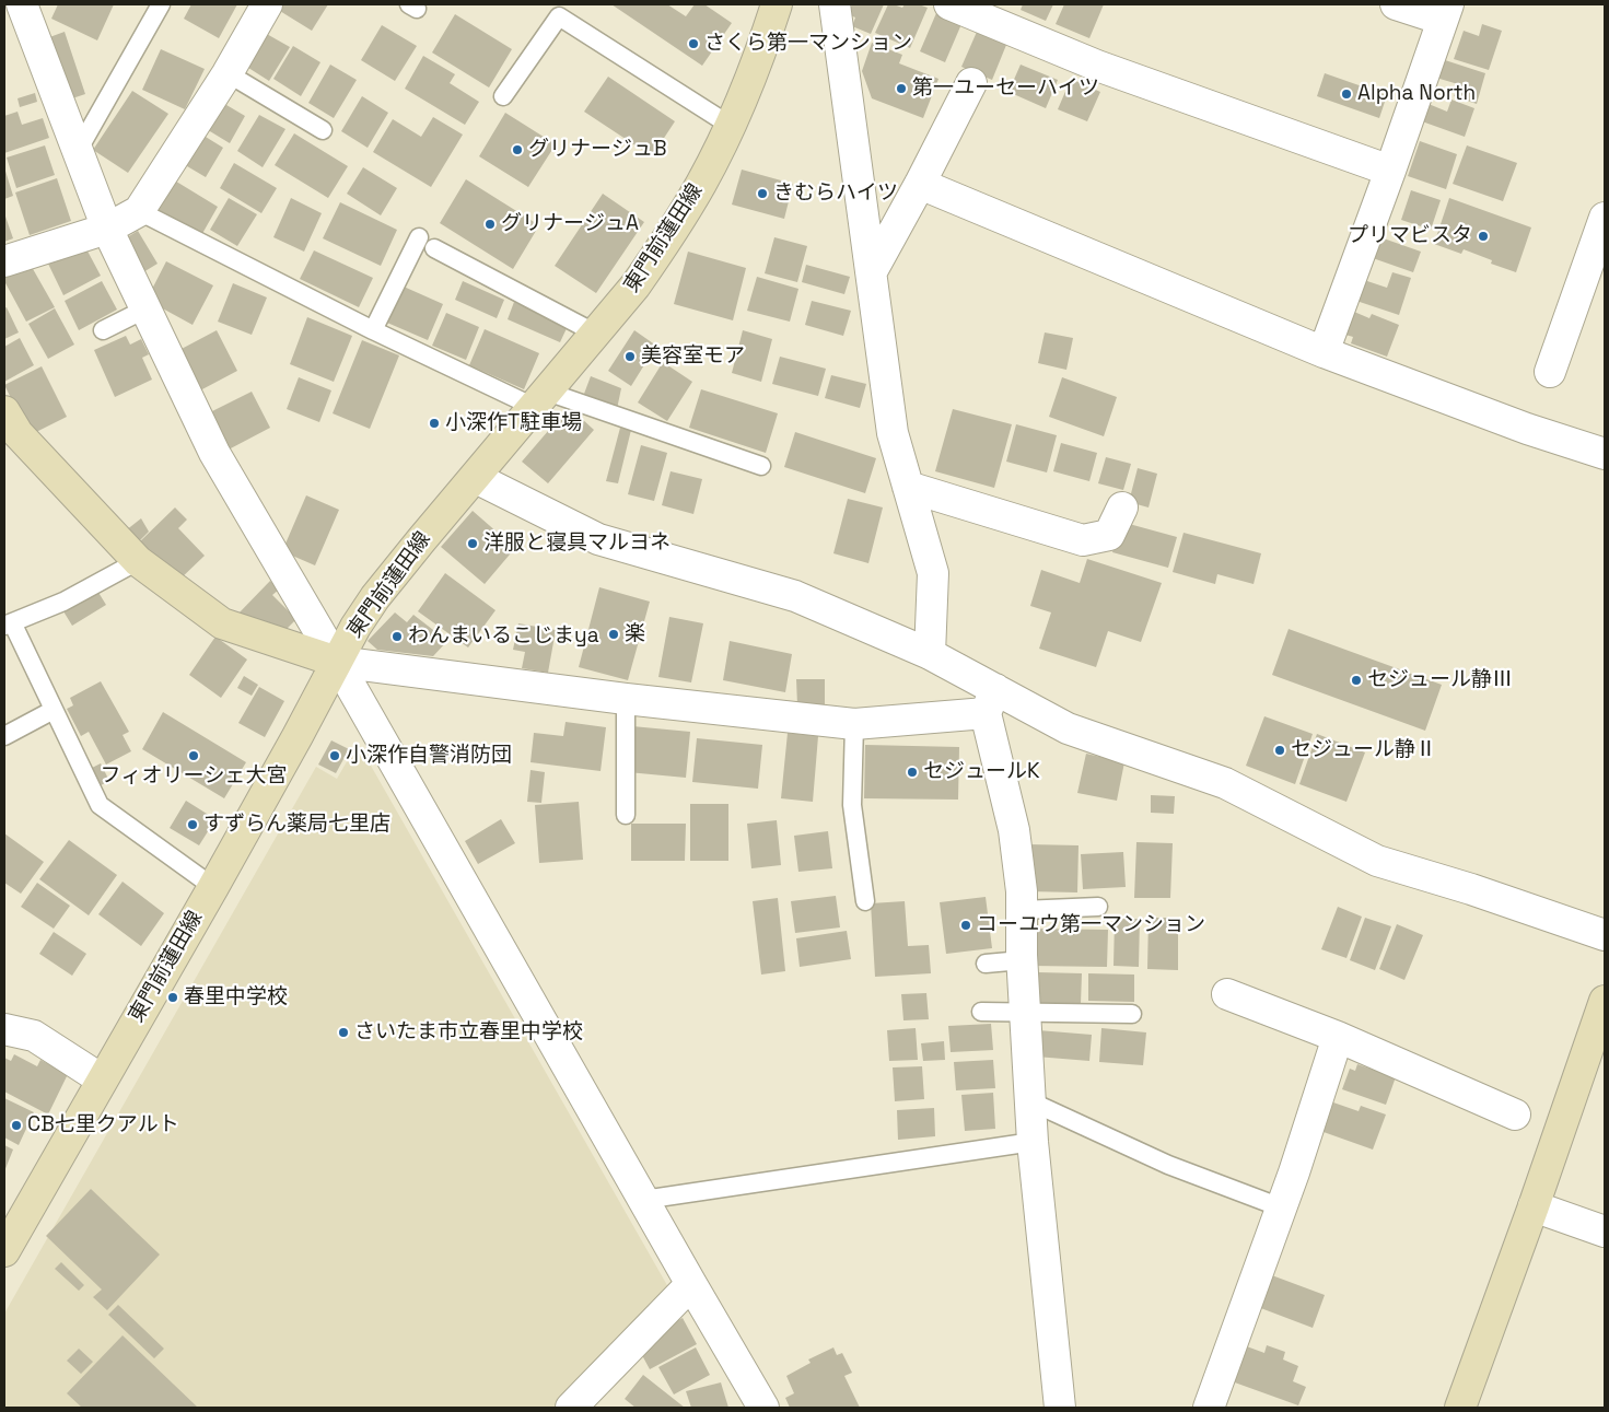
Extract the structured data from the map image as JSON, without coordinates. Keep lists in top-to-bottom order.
{
  "streets": {
    "main road": ["東門前蓮田線"]
  },
  "places": [
    "さくら第一マンション",
    "第一ユーセーハイツ",
    "Alpha North",
    "グリナージュB",
    "きむらハイツ",
    "グリナージュA",
    "プリマビスタ",
    "美容室モア",
    "小深作T駐車場",
    "洋服と寝具マルヨネ",
    "楽",
    "わんまいるこじまya",
    "セジュール静Ⅲ",
    "セジュール静Ⅱ",
    "フィオリーシェ大宮",
    "小深作自警消防団",
    "セジュールK",
    "すずらん薬局七里店",
    "コーユウ第一マンション",
    "春里中学校",
    "さいたま市立春里中学校",
    "CB七里クアルト"
  ]
}
